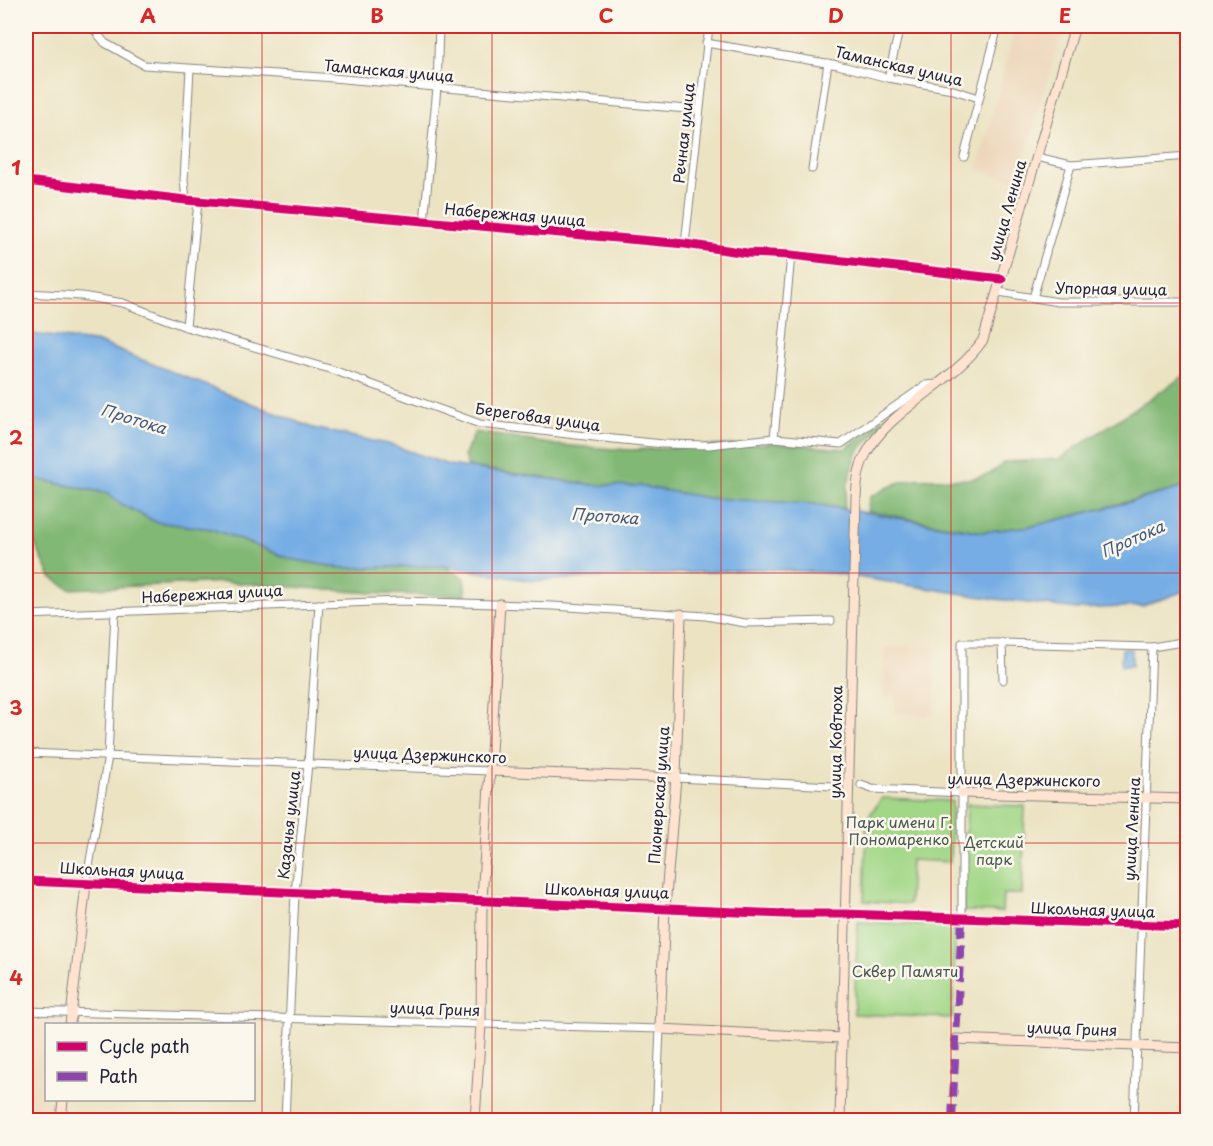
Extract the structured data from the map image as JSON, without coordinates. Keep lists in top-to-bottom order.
{
  "streets": {
    "street": [
      "Таманская улица",
      "Речная улица",
      "улица Ленина",
      "Набережная улица",
      "Упорная улица",
      "Береговая улица",
      "улица Ковтюха",
      "улица Дзержинского",
      "Пионерская улица",
      "Казачья улица",
      "Школьная улица",
      "улица Гриня"
    ]
  },
  "crossings": [
    ["Таманская улица", "Речная улица"],
    ["Речная улица", "Набережная улица"],
    ["улица Ленина", "Набережная улица"],
    ["улица Ленина", "Упорная улица"],
    ["улица Ленина", "Береговая улица"],
    ["улица Ленина", "улица Ковтюха"],
    ["улица Ленина", "улица Дзержинского"],
    ["улица Ленина", "Школьная улица"],
    ["улица Ленина", "улица Гриня"],
    ["Набережная улица", "Пионерская улица"],
    ["Набережная улица", "Казачья улица"],
    ["улица Ковтюха", "Школьная улица"],
    ["улица Ковтюха", "улица Гриня"],
    ["улица Дзержинского", "Пионерская улица"],
    ["улица Дзержинского", "Казачья улица"],
    ["Пионерская улица", "Школьная улица"],
    ["Пионерская улица", "улица Гриня"],
    ["Казачья улица", "Школьная улица"],
    ["Казачья улица", "улица Гриня"]
  ],
  "water": ["Протока"],
  "parks": ["Парк имени Г. Пономаренко", "Детский парк", "Сквер Памяти"],
  "legend": ["Cycle path", "Path"],
  "grid": {
    "columns": [
      "A",
      "B",
      "C",
      "D",
      "E"
    ],
    "rows": [
      "1",
      "2",
      "3",
      "4"
    ]
  }
}
